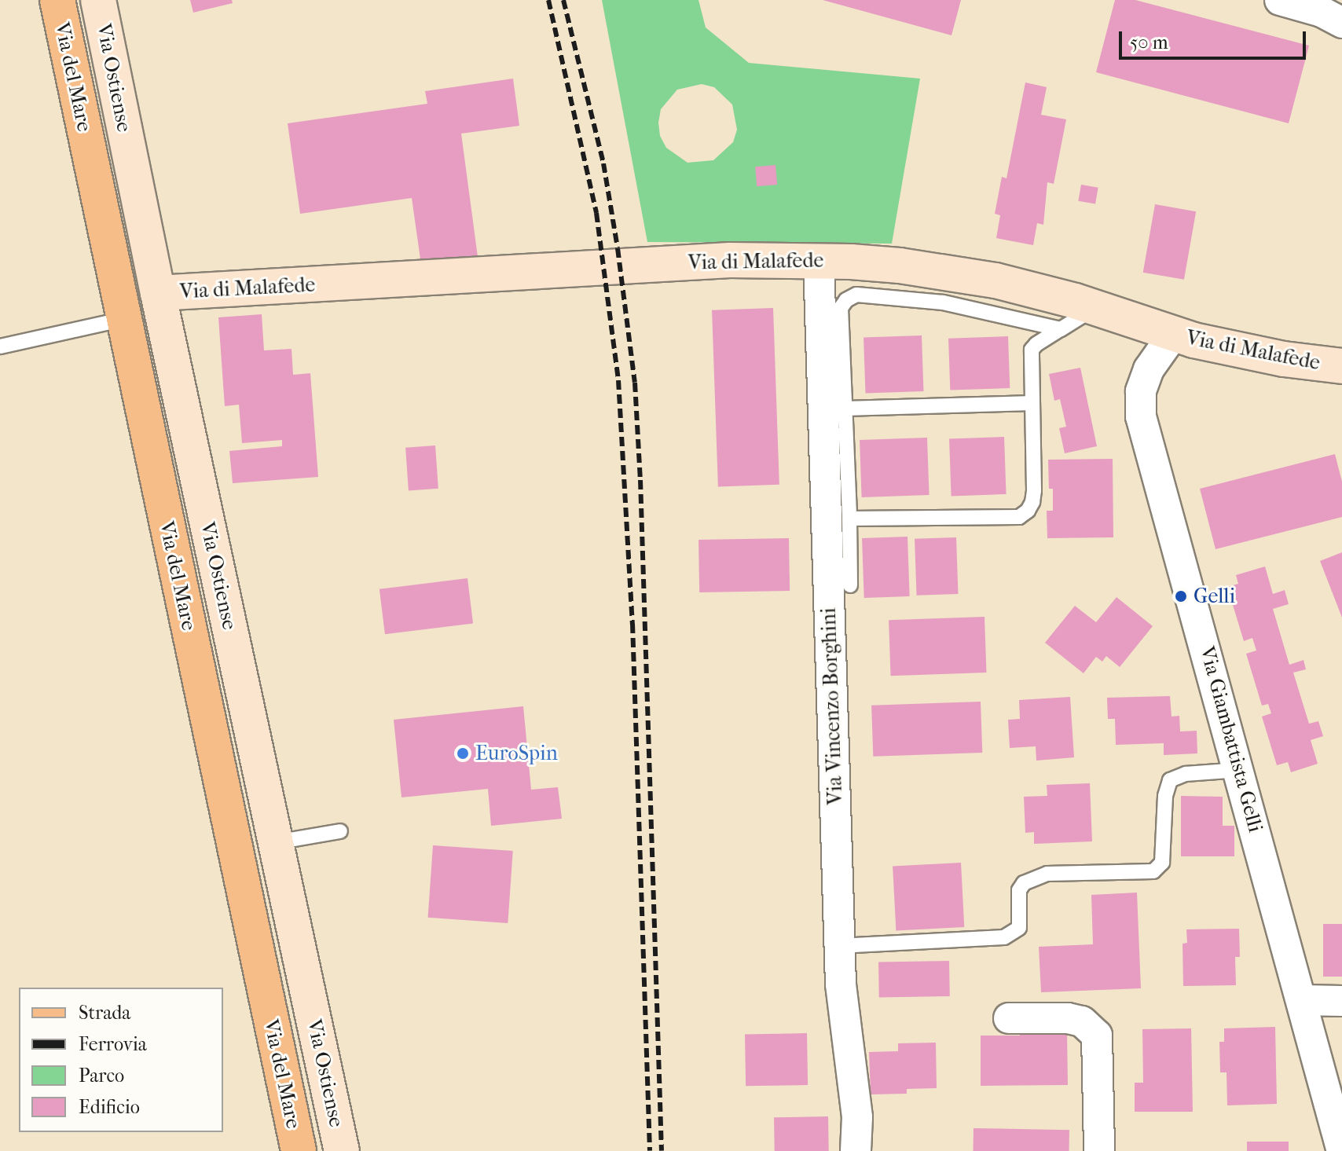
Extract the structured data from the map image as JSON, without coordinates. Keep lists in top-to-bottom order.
{
  "streets": {
    "main road": ["Via del Mare"],
    "street": [
      "Via Ostiense",
      "Via di Malafede",
      "Via Vincenzo Borghini",
      "Via Giambattista Gelli"
    ]
  },
  "crossings": [
    ["Via Ostiense", "Via di Malafede"],
    ["Via di Malafede", "Via Vincenzo Borghini"],
    ["Via di Malafede", "Via Giambattista Gelli"]
  ],
  "places": ["Gelli", "EuroSpin"],
  "legend": [
    "Strada",
    "Ferrovia",
    "Parco",
    "Edificio"
  ],
  "scale_bar": "50 m"
}
